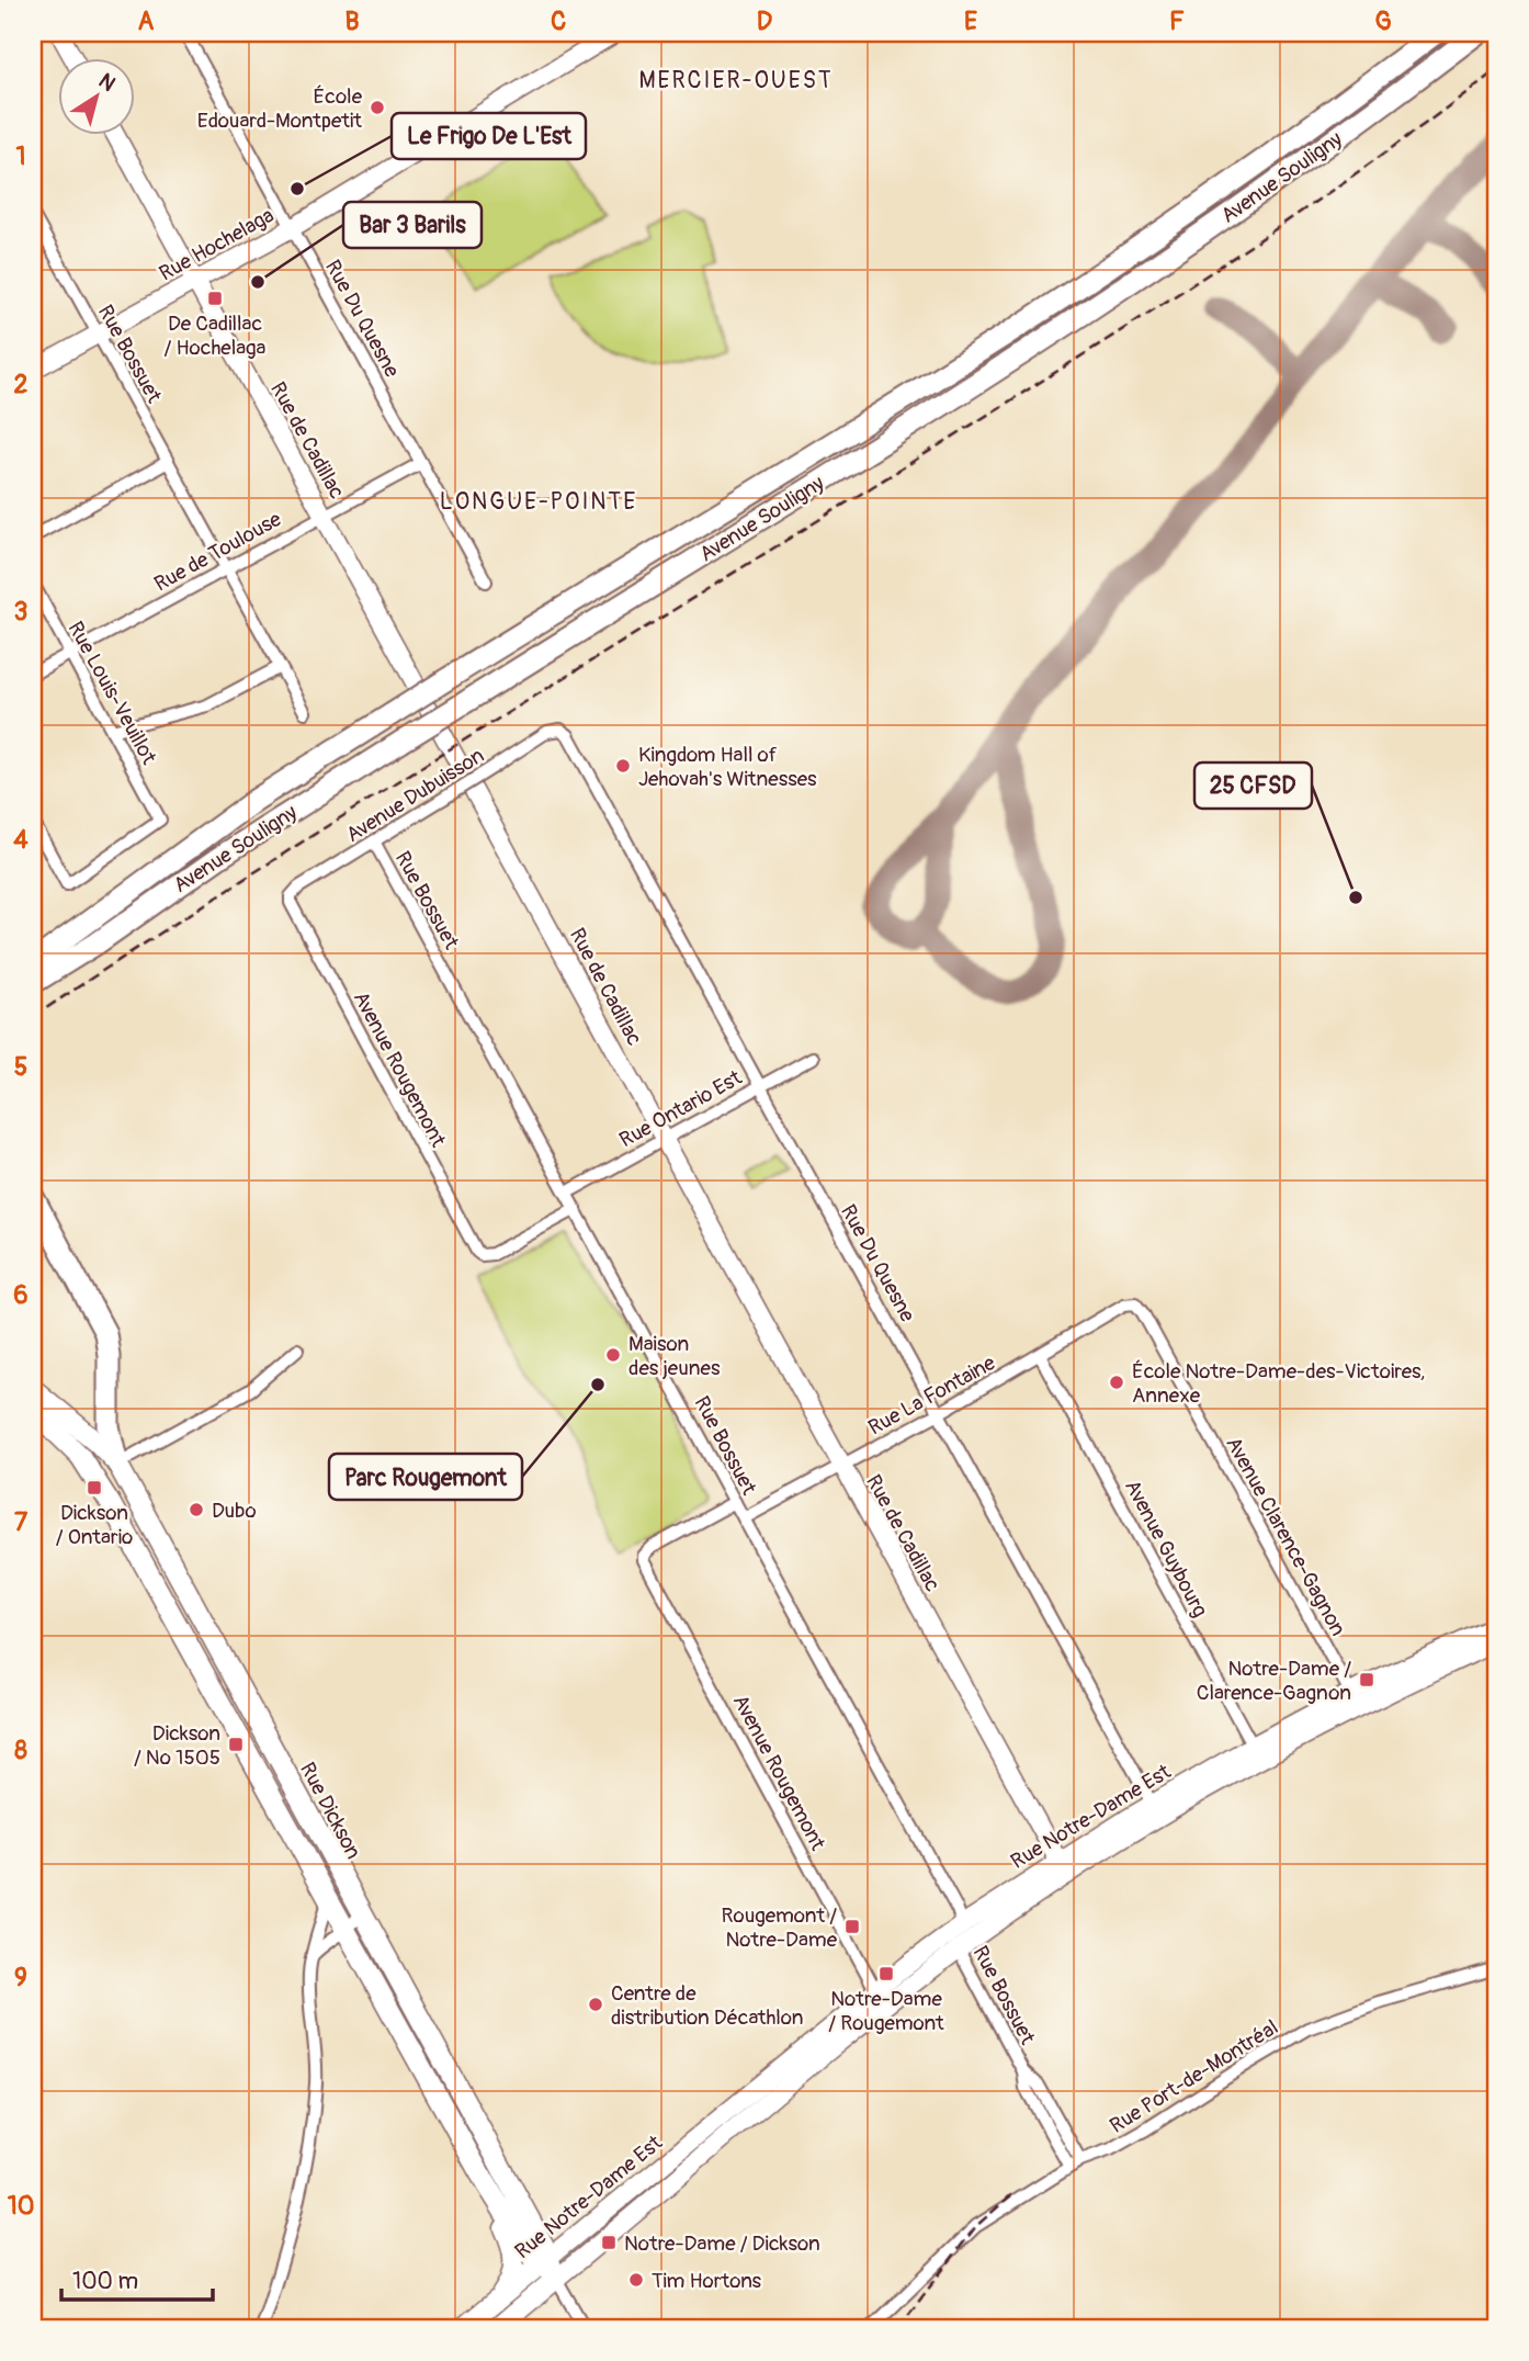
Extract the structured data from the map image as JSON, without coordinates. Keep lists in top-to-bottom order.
{
  "streets": {
    "highway": ["Avenue Souligny"],
    "main road": [
      "Rue Hochelaga",
      "Rue de Cadillac",
      "Rue Dickson",
      "Rue Notre-Dame Est"
    ],
    "street": [
      "Rue Du Quesne",
      "Rue Bossuet",
      "Rue de Toulouse",
      "Rue Louis-Veuillot",
      "Avenue Dubuisson",
      "Avenue Rougemont",
      "Rue Ontario Est",
      "Rue La Fontaine",
      "Avenue Clarence-Gagnon",
      "Avenue Guybourg",
      "Rue Port-de-Montréal"
    ]
  },
  "crossings": [
    ["Rue Hochelaga", "Rue Du Quesne"],
    ["Rue Hochelaga", "Rue Bossuet"],
    ["Rue Hochelaga", "Rue de Cadillac"],
    ["Rue Du Quesne", "Rue de Toulouse"],
    ["Rue Du Quesne", "Avenue Dubuisson"],
    ["Rue Du Quesne", "Rue Ontario Est"],
    ["Rue Du Quesne", "Rue La Fontaine"],
    ["Rue Du Quesne", "Rue Notre-Dame Est"],
    ["Rue Bossuet", "Rue de Toulouse"],
    ["Rue Bossuet", "Avenue Dubuisson"],
    ["Rue Bossuet", "Avenue Rougemont"],
    ["Rue Bossuet", "Rue Ontario Est"],
    ["Rue Bossuet", "Rue La Fontaine"],
    ["Rue Bossuet", "Rue Notre-Dame Est"],
    ["Rue Bossuet", "Rue Port-de-Montréal"],
    ["Rue de Cadillac", "Rue de Toulouse"],
    ["Rue de Cadillac", "Rue Ontario Est"],
    ["Rue de Cadillac", "Rue La Fontaine"],
    ["Rue de Cadillac", "Rue Notre-Dame Est"],
    ["Rue de Toulouse", "Rue Louis-Veuillot"],
    ["Avenue Dubuisson", "Avenue Rougemont"],
    ["Avenue Rougemont", "Rue Notre-Dame Est"],
    ["Rue La Fontaine", "Avenue Clarence-Gagnon"],
    ["Rue La Fontaine", "Avenue Guybourg"],
    ["Avenue Clarence-Gagnon", "Rue Notre-Dame Est"],
    ["Avenue Guybourg", "Rue Notre-Dame Est"],
    ["Rue Dickson", "Rue Notre-Dame Est"]
  ],
  "districts": ["MERCIER-OUEST", "LONGUE-POINTE"],
  "places": {
    "other": [
      "École Edouard-Montpetit",
      "Le Frigo De L'Est",
      "Bar 3 Barils",
      "Kingdom Hall of Jehovah's Witnesses",
      "25 CFSD",
      "Maison des jeunes",
      "École Notre-Dame-des-Victoires, Annexe",
      "Parc Rougemont",
      "Dubo",
      "Centre de distribution Décathlon",
      "Tim Hortons"
    ],
    "transit": [
      "De Cadillac / Hochelaga",
      "Dickson / Ontario",
      "Notre-Dame / Clarence-Gagnon",
      "Dickson / No 1505",
      "Rougemont / Notre-Dame",
      "Notre-Dame / Rougemont",
      "Notre-Dame / Dickson"
    ]
  },
  "scale_bar": "100 m",
  "north": "top right",
  "grid": {
    "columns": [
      "A",
      "B",
      "C",
      "D",
      "E",
      "F",
      "G"
    ],
    "rows": [
      "1",
      "2",
      "3",
      "4",
      "5",
      "6",
      "7",
      "8",
      "9",
      "10"
    ]
  }
}
